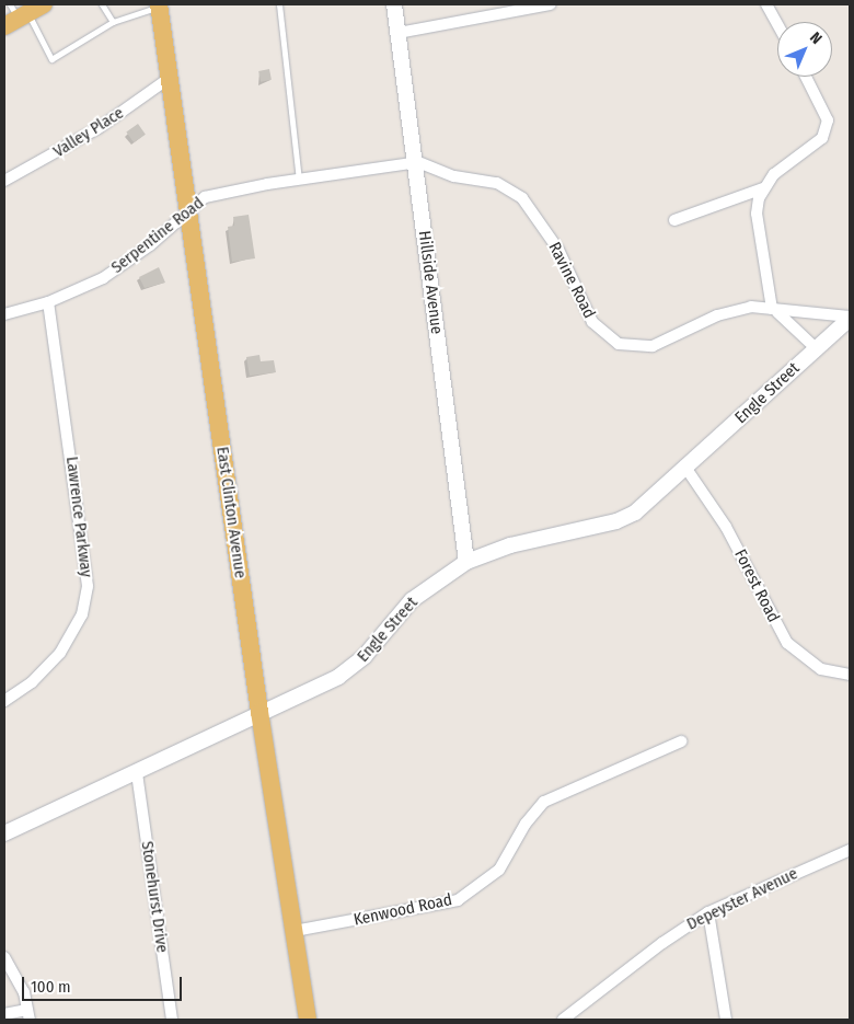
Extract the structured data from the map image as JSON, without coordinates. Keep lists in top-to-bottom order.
{
  "streets": {
    "main road": ["East Clinton Avenue"],
    "street": [
      "Valley Place",
      "Serpentine Road",
      "Ravine Road",
      "Hillside Avenue",
      "Engle Street",
      "Lawrence Parkway",
      "Forest Road",
      "Stonehurst Drive",
      "Depeyster Avenue",
      "Kenwood Road"
    ]
  },
  "crossings": [
    ["Valley Place", "East Clinton Avenue"],
    ["Serpentine Road", "Ravine Road"],
    ["Serpentine Road", "Hillside Avenue"],
    ["Serpentine Road", "East Clinton Avenue"],
    ["Serpentine Road", "Lawrence Parkway"],
    ["Ravine Road", "Hillside Avenue"],
    ["Ravine Road", "Engle Street"],
    ["Hillside Avenue", "Engle Street"],
    ["Engle Street", "East Clinton Avenue"],
    ["Engle Street", "Forest Road"],
    ["Engle Street", "Stonehurst Drive"],
    ["East Clinton Avenue", "Kenwood Road"]
  ],
  "scale_bar": "100 m",
  "north": "top right"
}
